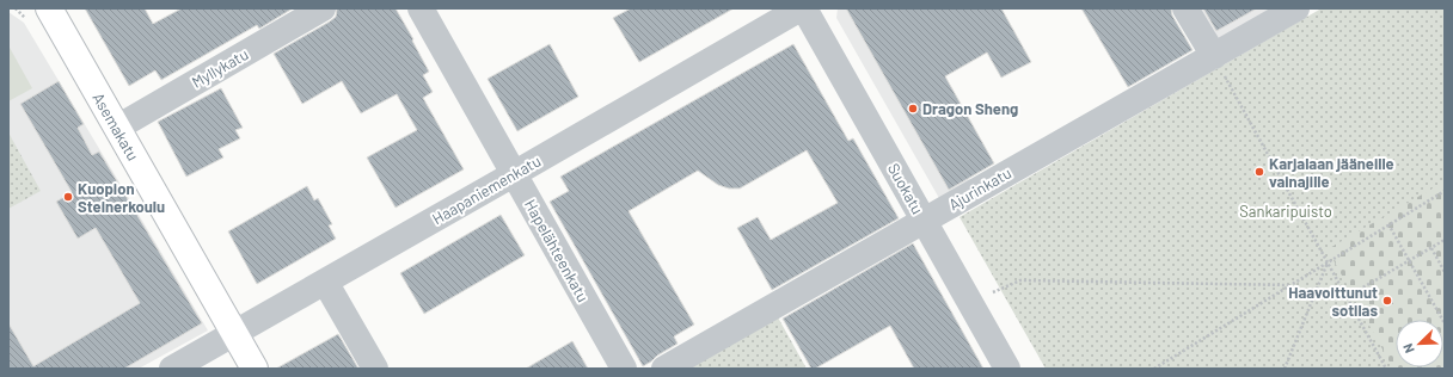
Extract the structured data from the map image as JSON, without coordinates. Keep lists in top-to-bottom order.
{
  "streets": {
    "main road": ["Asemakatu"],
    "street": [
      "Myllykatu",
      "Suokatu",
      "Ajurinkatu",
      "Haapaniemenkatu",
      "Hapelähteenkatu"
    ]
  },
  "crossings": [
    ["Myllykatu", "Asemakatu"],
    ["Asemakatu", "Haapaniemenkatu"],
    ["Suokatu", "Ajurinkatu"],
    ["Haapaniemenkatu", "Hapelähteenkatu"]
  ],
  "parks": ["Sankaripuisto"],
  "places": [
    "Dragon Sheng",
    "Karjalaan jääneille vainajille",
    "Kuopion Steinerkoulu",
    "Haavoittunut sotilas"
  ],
  "north": "bottom left"
}
